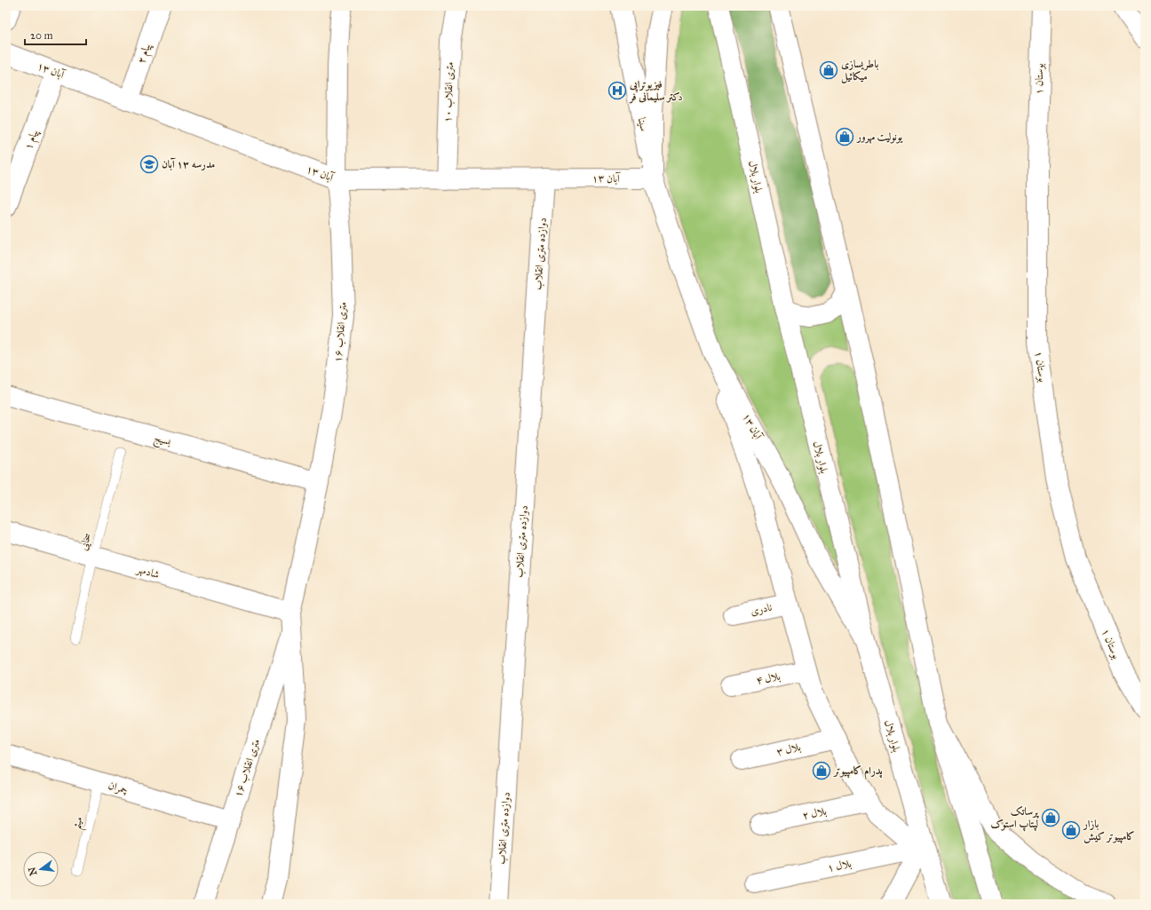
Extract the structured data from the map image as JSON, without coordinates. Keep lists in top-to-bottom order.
{
  "streets": {
    "street": [
      "پیام ۲",
      "۱۳ آبان",
      "بوستان ۱",
      "۱۰ متری انقلاب",
      "سینا",
      "پیام ۱",
      "بلوار بلال",
      "دوازده متری انقلاب",
      "۱۶ متری انقلاب",
      "بسیج",
      "شادمهر",
      "نادری",
      "بلال ۴",
      "بلال ۳",
      "چمران",
      "بلال ۲",
      "بلال ۱"
    ],
    "lane": ["سخایی", "میثم"]
  },
  "crossings": [
    ["پیام ۲", "۱۳ آبان"],
    ["۱۳ آبان", "۱۰ متری انقلاب"],
    ["۱۳ آبان", "سینا"],
    ["۱۳ آبان", "پیام ۱"],
    ["۱۳ آبان", "بلوار بلال"],
    ["۱۳ آبان", "دوازده متری انقلاب"],
    ["۱۳ آبان", "۱۶ متری انقلاب"],
    ["بلوار بلال", "بلال ۱"],
    ["۱۶ متری انقلاب", "بسیج"],
    ["۱۶ متری انقلاب", "شادمهر"],
    ["۱۶ متری انقلاب", "چمران"],
    ["سخایی", "شادمهر"],
    ["چمران", "میثم"]
  ],
  "places": {
    "shop": [
      "باطریسازی میکائیل",
      "یونولیت مهرور",
      "پدرام کامپیوتر",
      "پرساتک لپتاپ استوک",
      "بازار کامپیوتر کیش"
    ],
    "hospital": ["فیزیوتراپی دکتر سلیمانی فر"],
    "school or university": ["مدرسه ۱۳ آبان"]
  },
  "scale_bar": "20 m",
  "north": "left"
}
